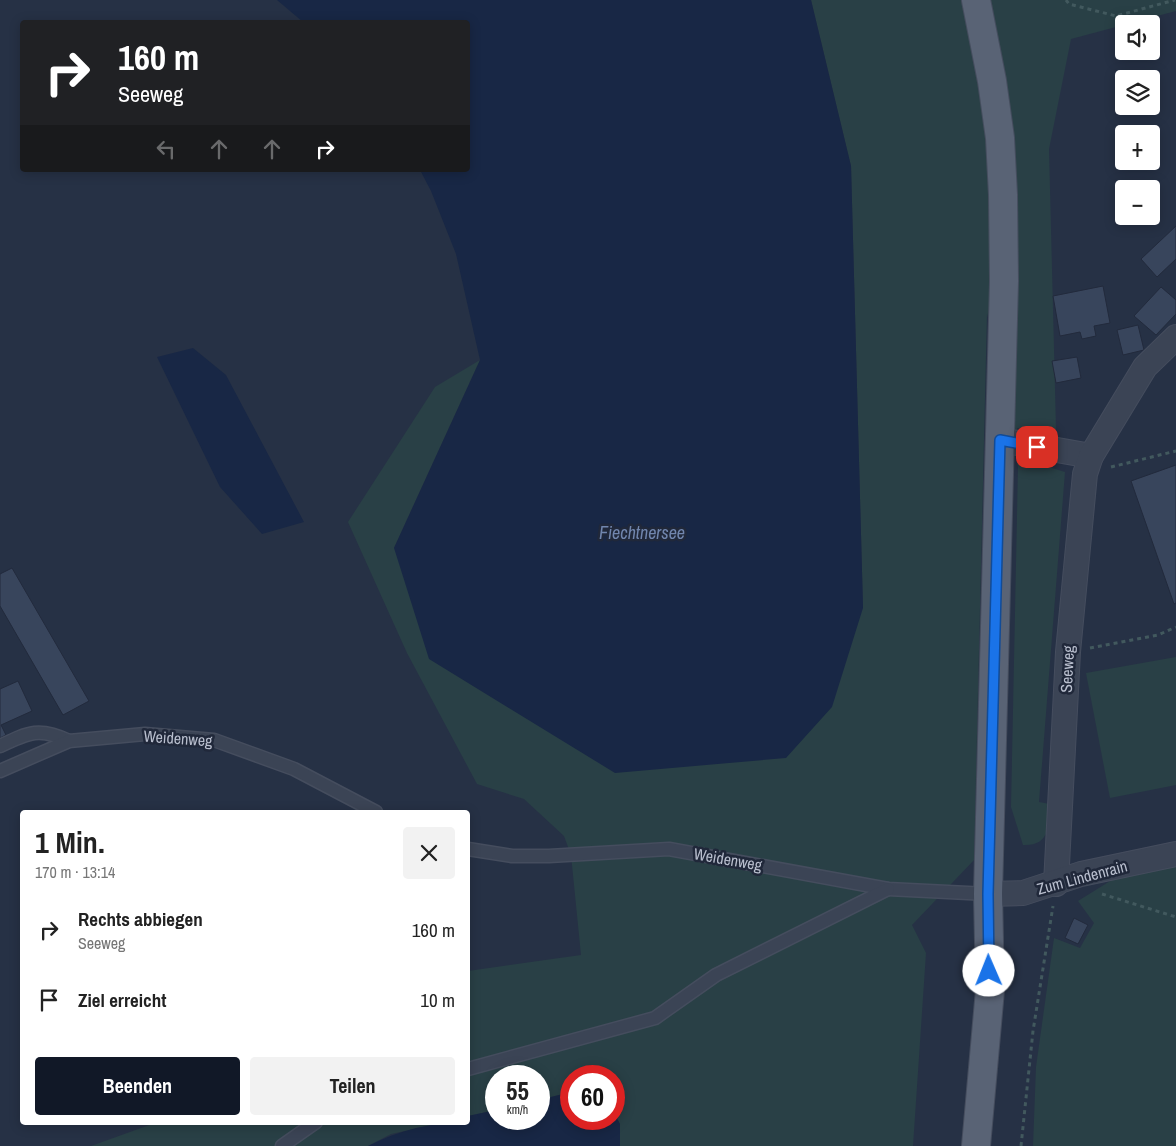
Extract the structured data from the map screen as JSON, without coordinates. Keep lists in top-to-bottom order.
{
  "streets": {
    "street": ["Seeweg", "Zum Lindenrain"],
    "lane": ["Weidenweg"]
  },
  "crossings": [
    ["Seeweg", "Zum Lindenrain"],
    ["Weidenweg", "Zum Lindenrain"]
  ],
  "water": ["Fiechtnersee"],
  "page": {
    "map_buttons": ["+", "−"],
    "turn": ["160 m", "Seeweg"],
    "heading": ["1 Min.", "170 m · 13:14"],
    "list": [
      {
        "name": "Rechts abbiegen",
        "note": "Seeweg",
        "value": "160 m"
      },
      {
        "name": "Ziel erreicht",
        "value": "10 m"
      }
    ],
    "buttons": ["Beenden", "Teilen"],
    "speed": "55 km/h",
    "limit": "60"
  }
}
